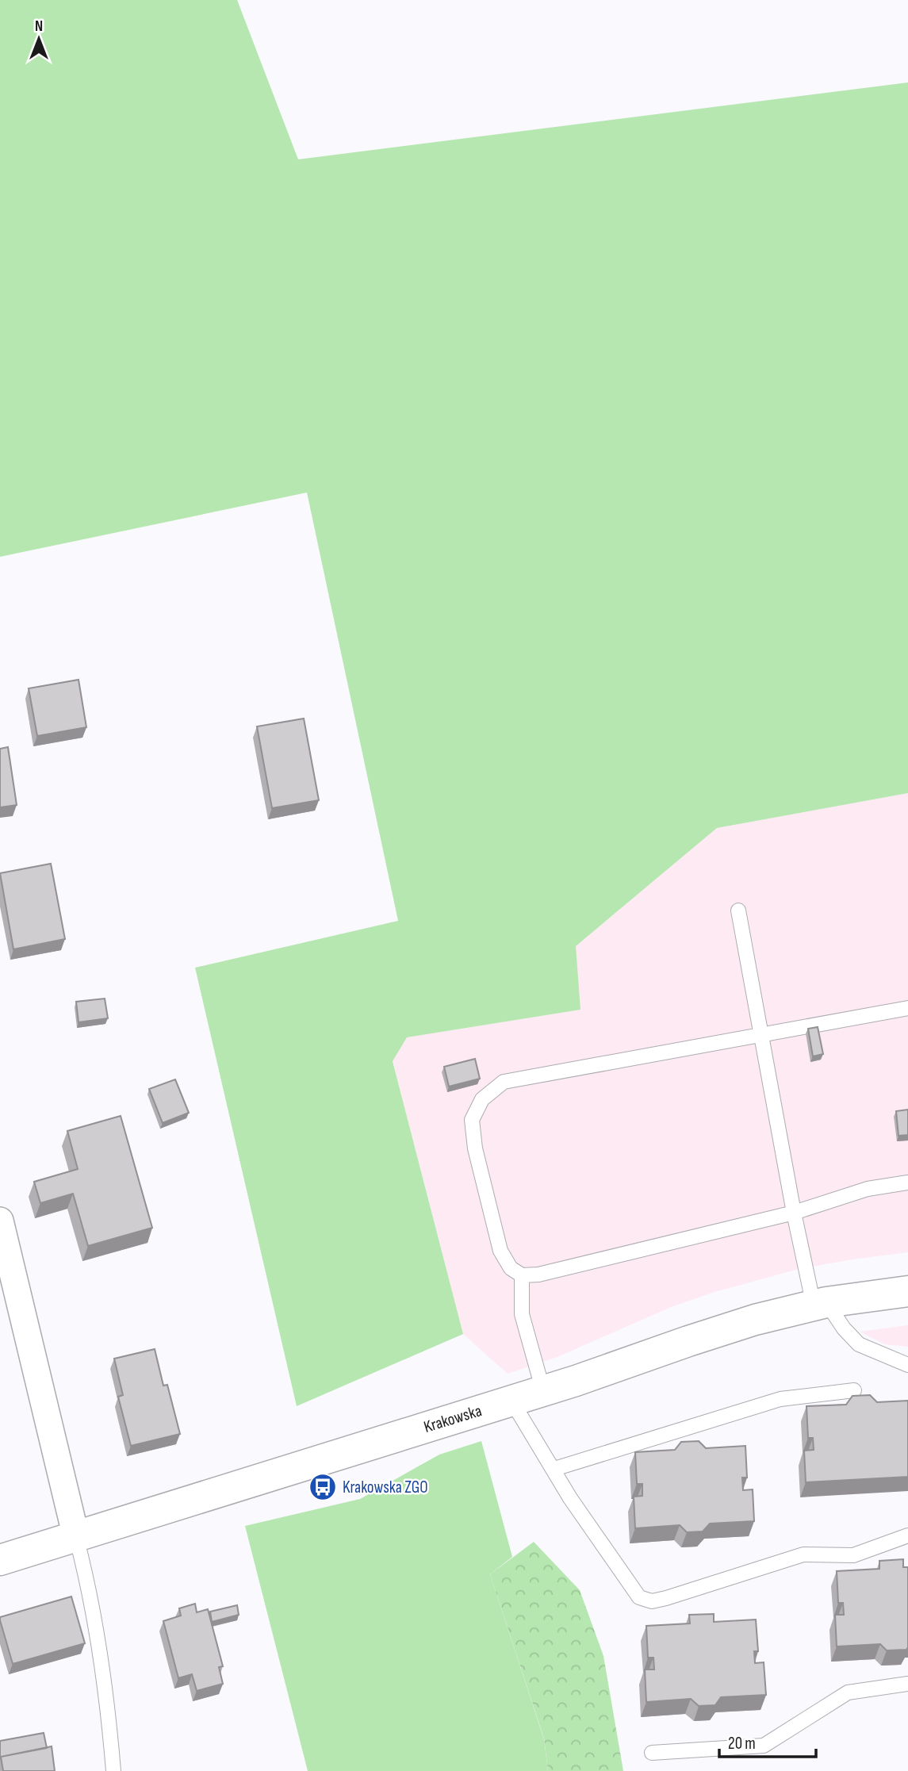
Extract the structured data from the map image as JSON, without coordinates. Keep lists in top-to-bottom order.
{
  "streets": {
    "main road": ["Krakowska"]
  },
  "places": {
    "bus stop": ["Krakowska ZGO"]
  },
  "scale_bar": "20 m",
  "north": "top"
}
